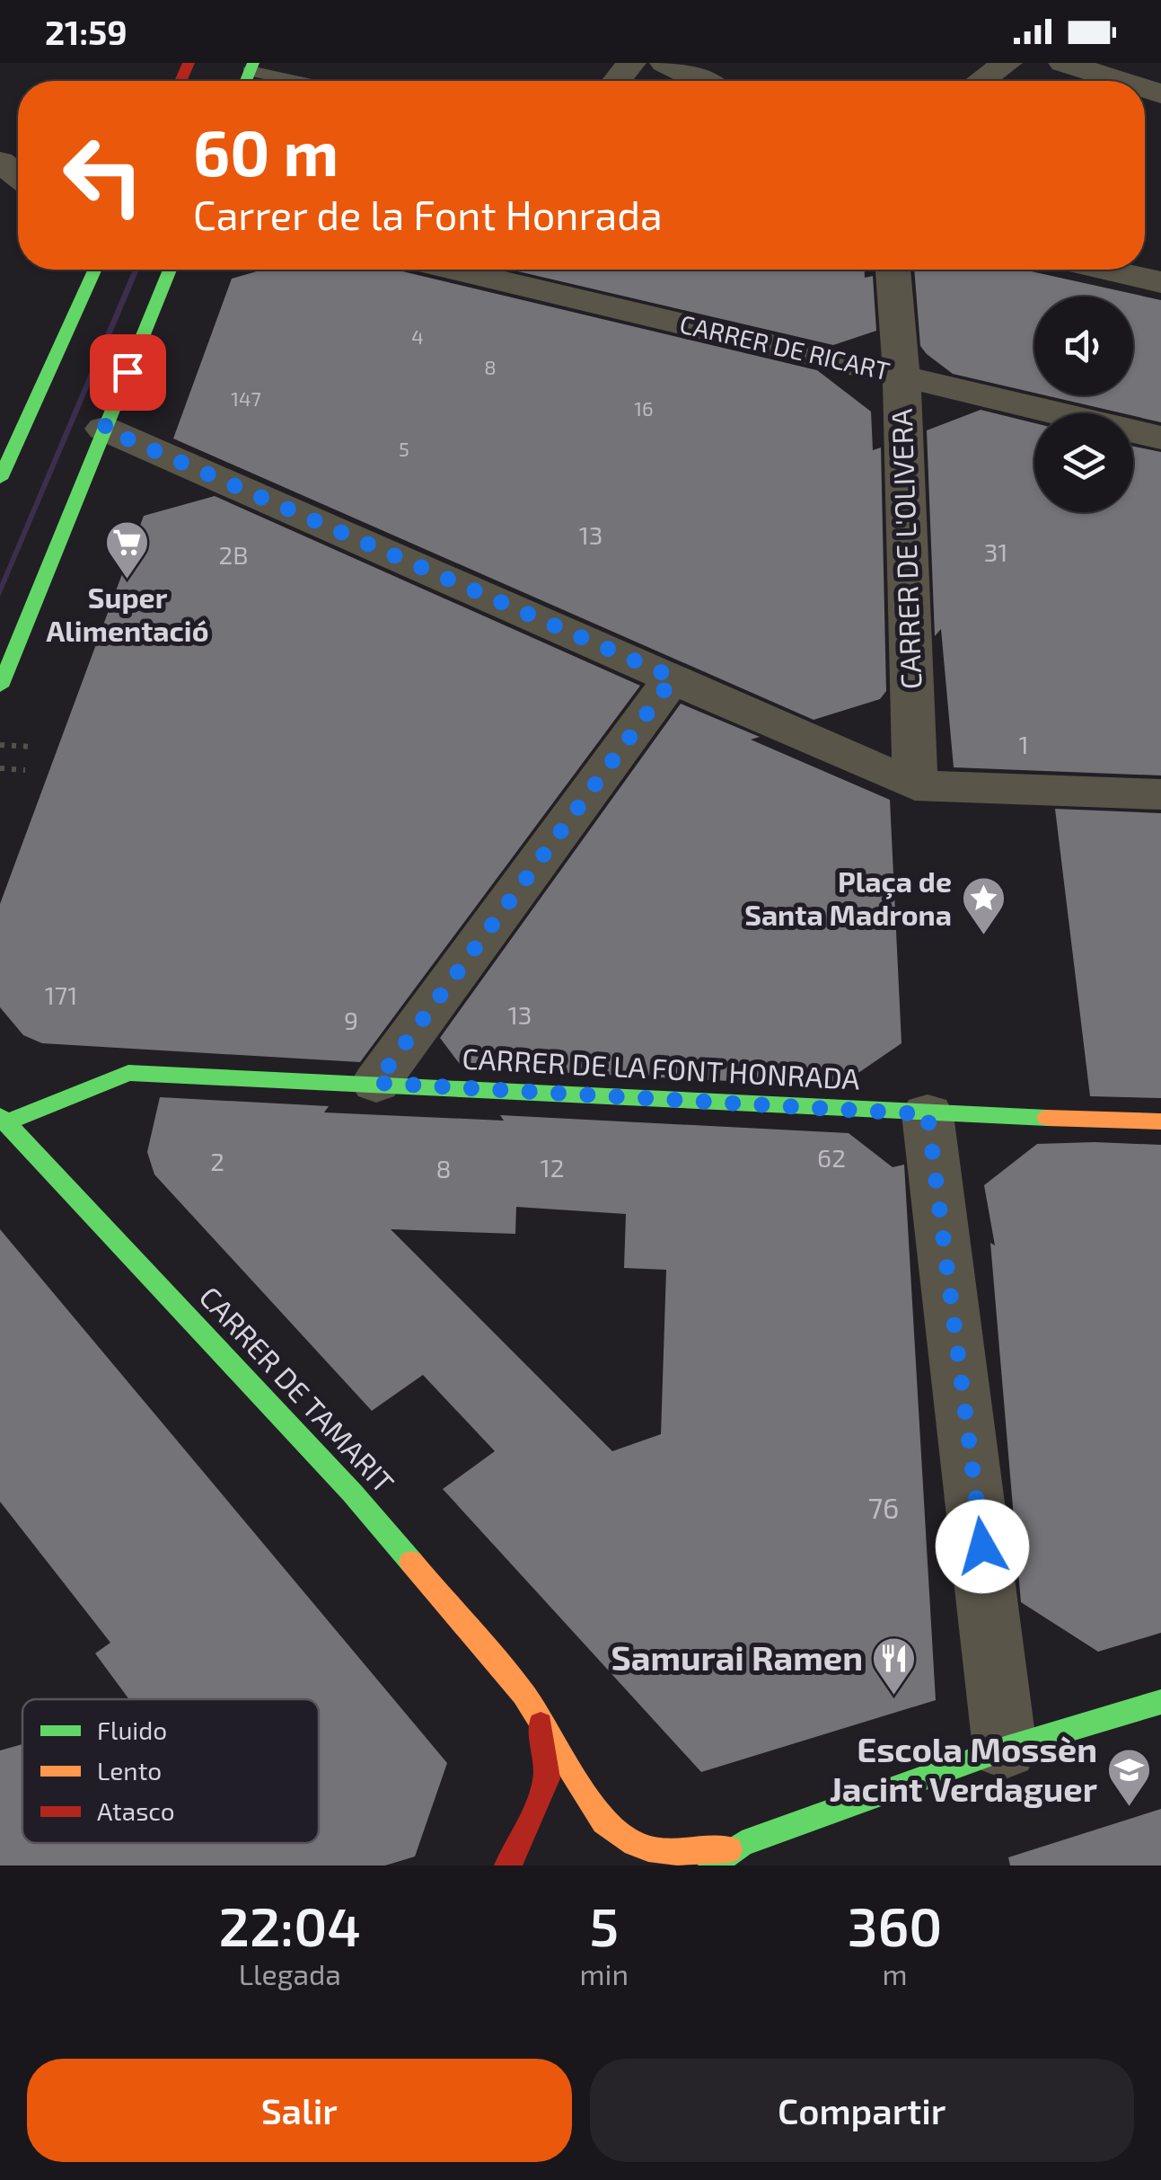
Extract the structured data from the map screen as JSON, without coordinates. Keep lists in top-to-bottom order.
{
  "streets": {
    "street": [
      "CARRER DE RICART",
      "CARRER DE L'OLIVERA",
      "CARRER DE LA FONT HONRADA",
      "CARRER DE TAMARIT"
    ]
  },
  "crossings": [
    ["CARRER DE RICART", "CARRER DE L'OLIVERA"],
    ["CARRER DE LA FONT HONRADA", "CARRER DE TAMARIT"]
  ],
  "places": {
    "supermarket": ["Super Alimentació"],
    "place": ["Plaça de Santa Madrona"],
    "restaurant": ["Samurai Ramen"],
    "school or university": ["Escola Mossèn Jacint Verdaguer"]
  },
  "house_numbers": [
    "4",
    "8",
    "147",
    "16",
    "5",
    "13",
    "31",
    "2B",
    "1",
    "171",
    "13",
    "9",
    "62",
    "2",
    "12",
    "8",
    "76"
  ],
  "legend": ["Fluido", "Lento", "Atasco"],
  "page": {
    "status": "21:59",
    "turn": ["60 m", "Carrer de la Font Honrada"],
    "eta": [
      "22:04",
      "Llegada",
      "5",
      "min",
      "360",
      "m"
    ],
    "buttons": ["Salir", "Compartir"]
  }
}
